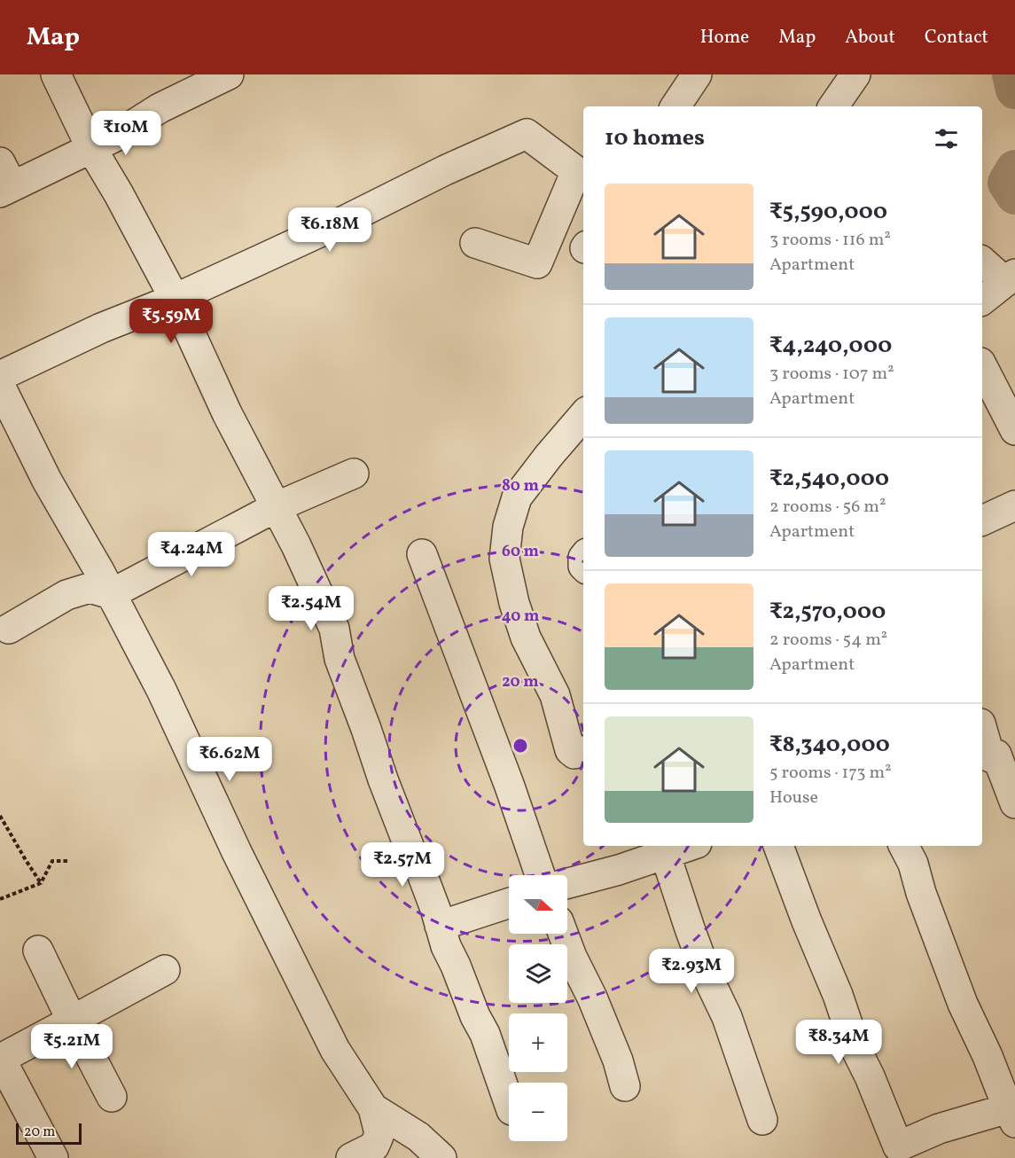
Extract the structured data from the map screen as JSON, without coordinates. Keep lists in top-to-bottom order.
{
  "scale_bar": "20 m",
  "north": "right",
  "page": {
    "header": "Map",
    "nav": [
      "Home",
      "Map",
      "About",
      "Contact"
    ],
    "heading": "10 homes",
    "price": [
      "₹10M",
      "₹6.18M",
      "₹5.59M",
      "₹4.24M",
      "₹2.54M",
      "₹6.62M",
      "₹2.57M",
      "₹2.93M",
      "₹8.34M",
      "₹5.21M"
    ],
    "list": [
      {
        "name": "₹5,590,000",
        "note": "3 rooms · 116 m² · Apartment"
      },
      {
        "name": "₹4,240,000",
        "note": "3 rooms · 107 m² · Apartment"
      },
      {
        "name": "₹2,540,000",
        "note": "2 rooms · 56 m² · Apartment"
      },
      {
        "name": "₹2,570,000",
        "note": "2 rooms · 54 m² · Apartment"
      },
      {
        "name": "₹8,340,000",
        "note": "5 rooms · 173 m² · House"
      }
    ],
    "map_buttons": ["+", "−"],
    "scale": "20 m"
  },
  "rings": [
    "80 m",
    "60 m",
    "40 m",
    "20 m"
  ]
}
